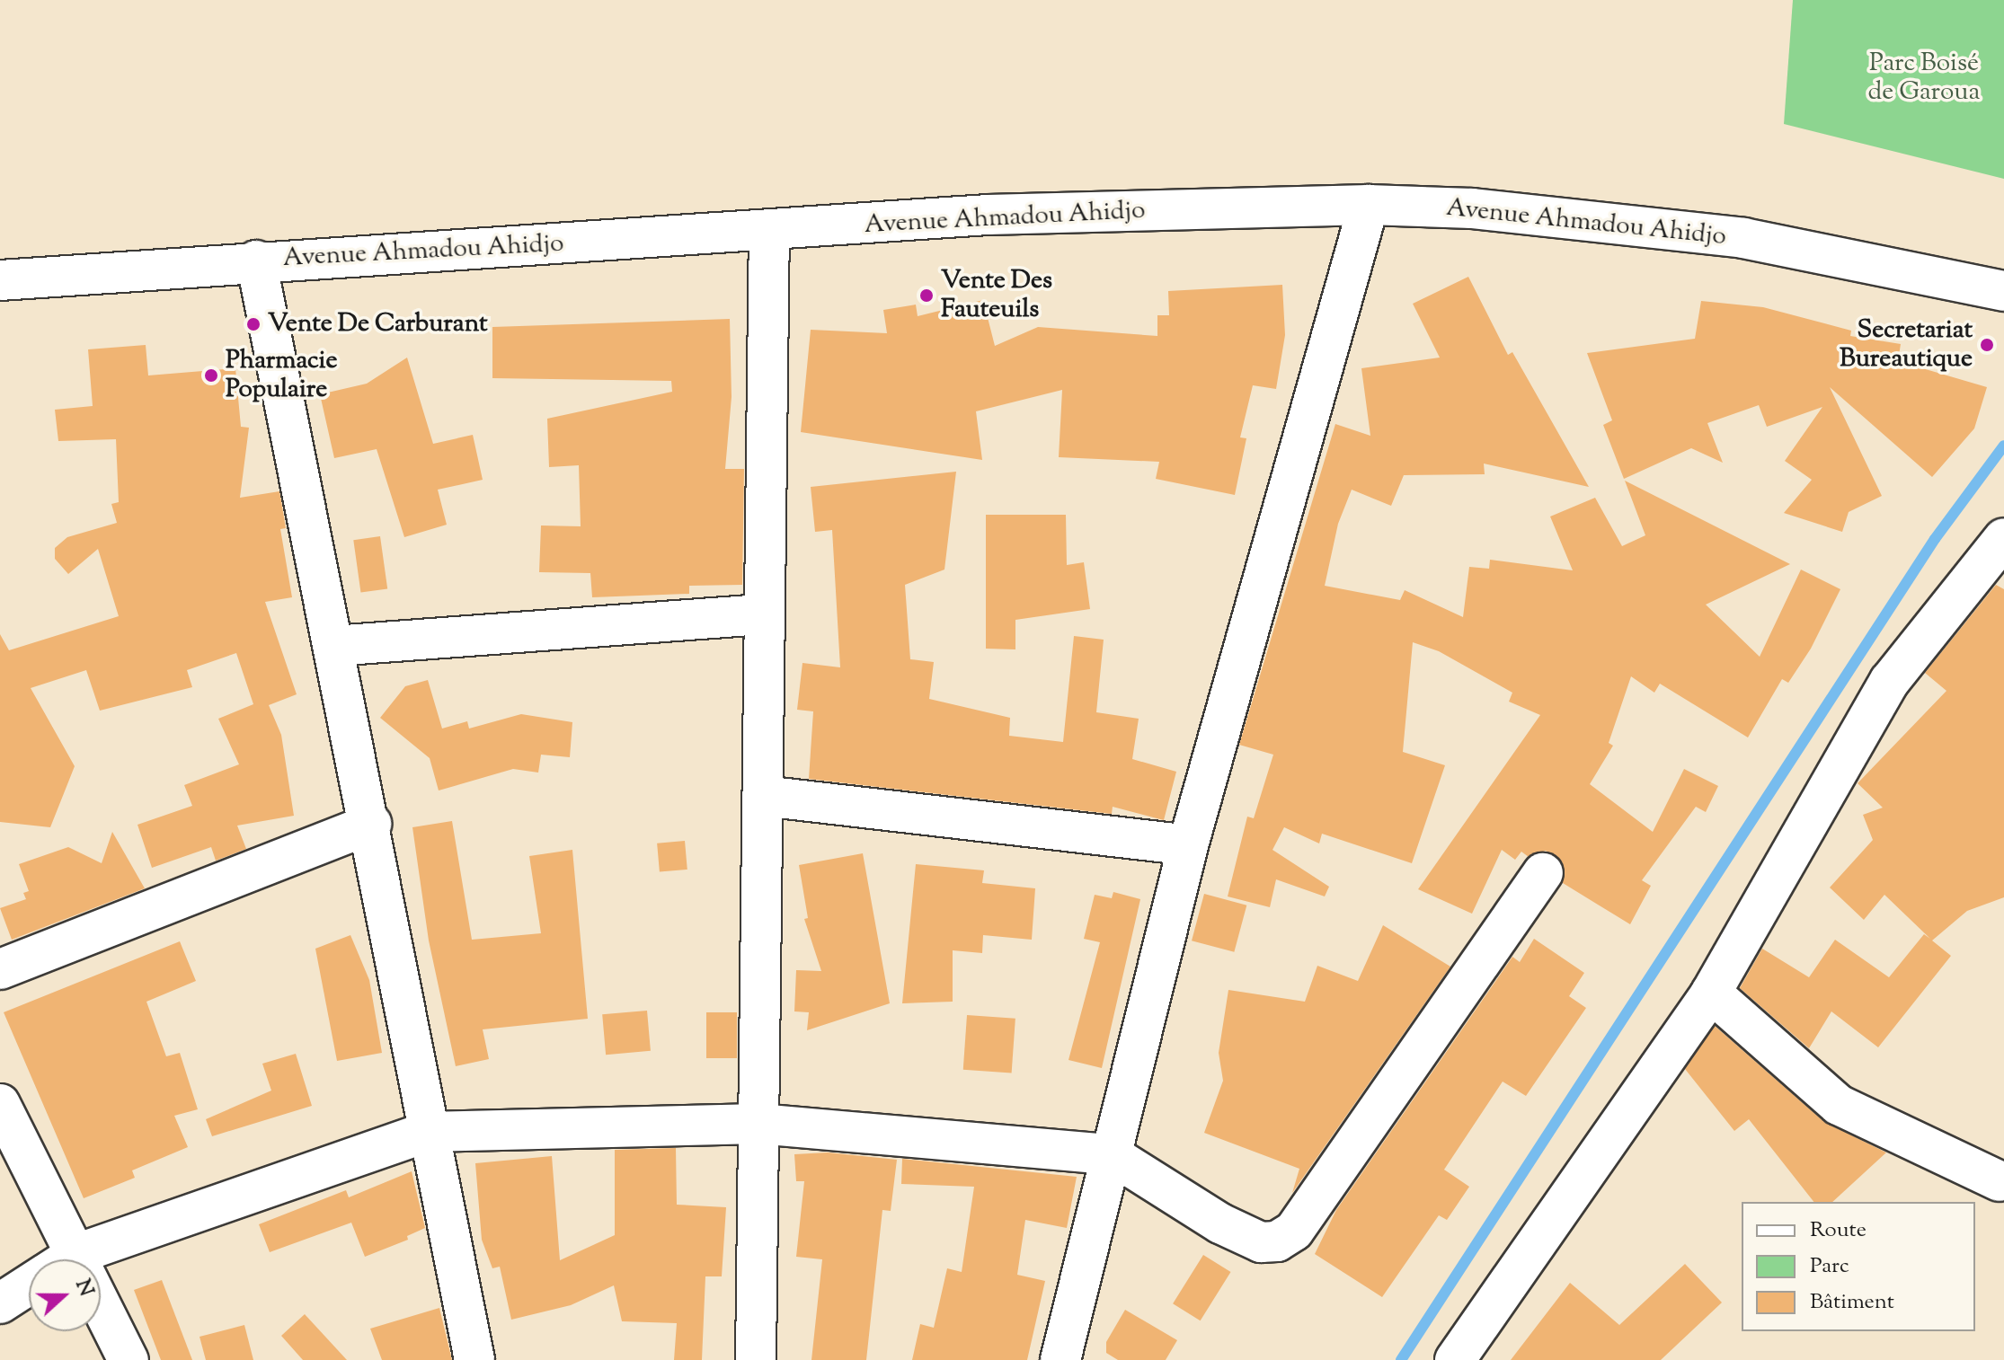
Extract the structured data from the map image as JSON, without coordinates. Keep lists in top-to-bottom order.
{
  "streets": {
    "street": ["Avenue Ahmadou Ahidjo"]
  },
  "parks": ["Parc Boisé de Garoua"],
  "places": [
    "Vente Des Fauteuils",
    "Vente De Carburant",
    "Secretariat Bureautique",
    "Pharmacie Populaire"
  ],
  "legend": ["Route", "Parc", "Bâtiment"],
  "north": "right"
}
